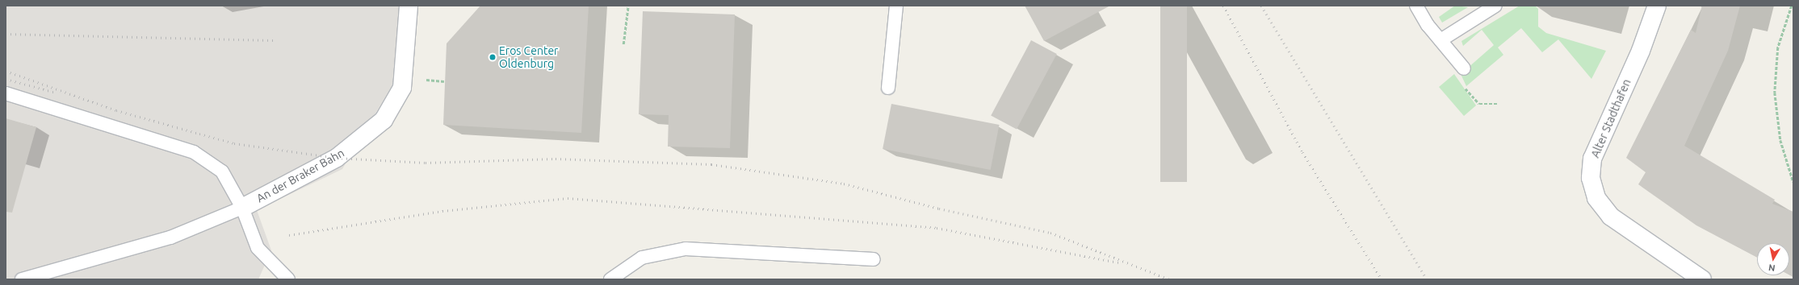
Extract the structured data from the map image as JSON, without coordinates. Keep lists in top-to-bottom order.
{
  "streets": {
    "street": ["Alter Stadthafen", "An der Braker Bahn"]
  },
  "places": ["Eros Center Oldenburg"],
  "north": "bottom"
}
